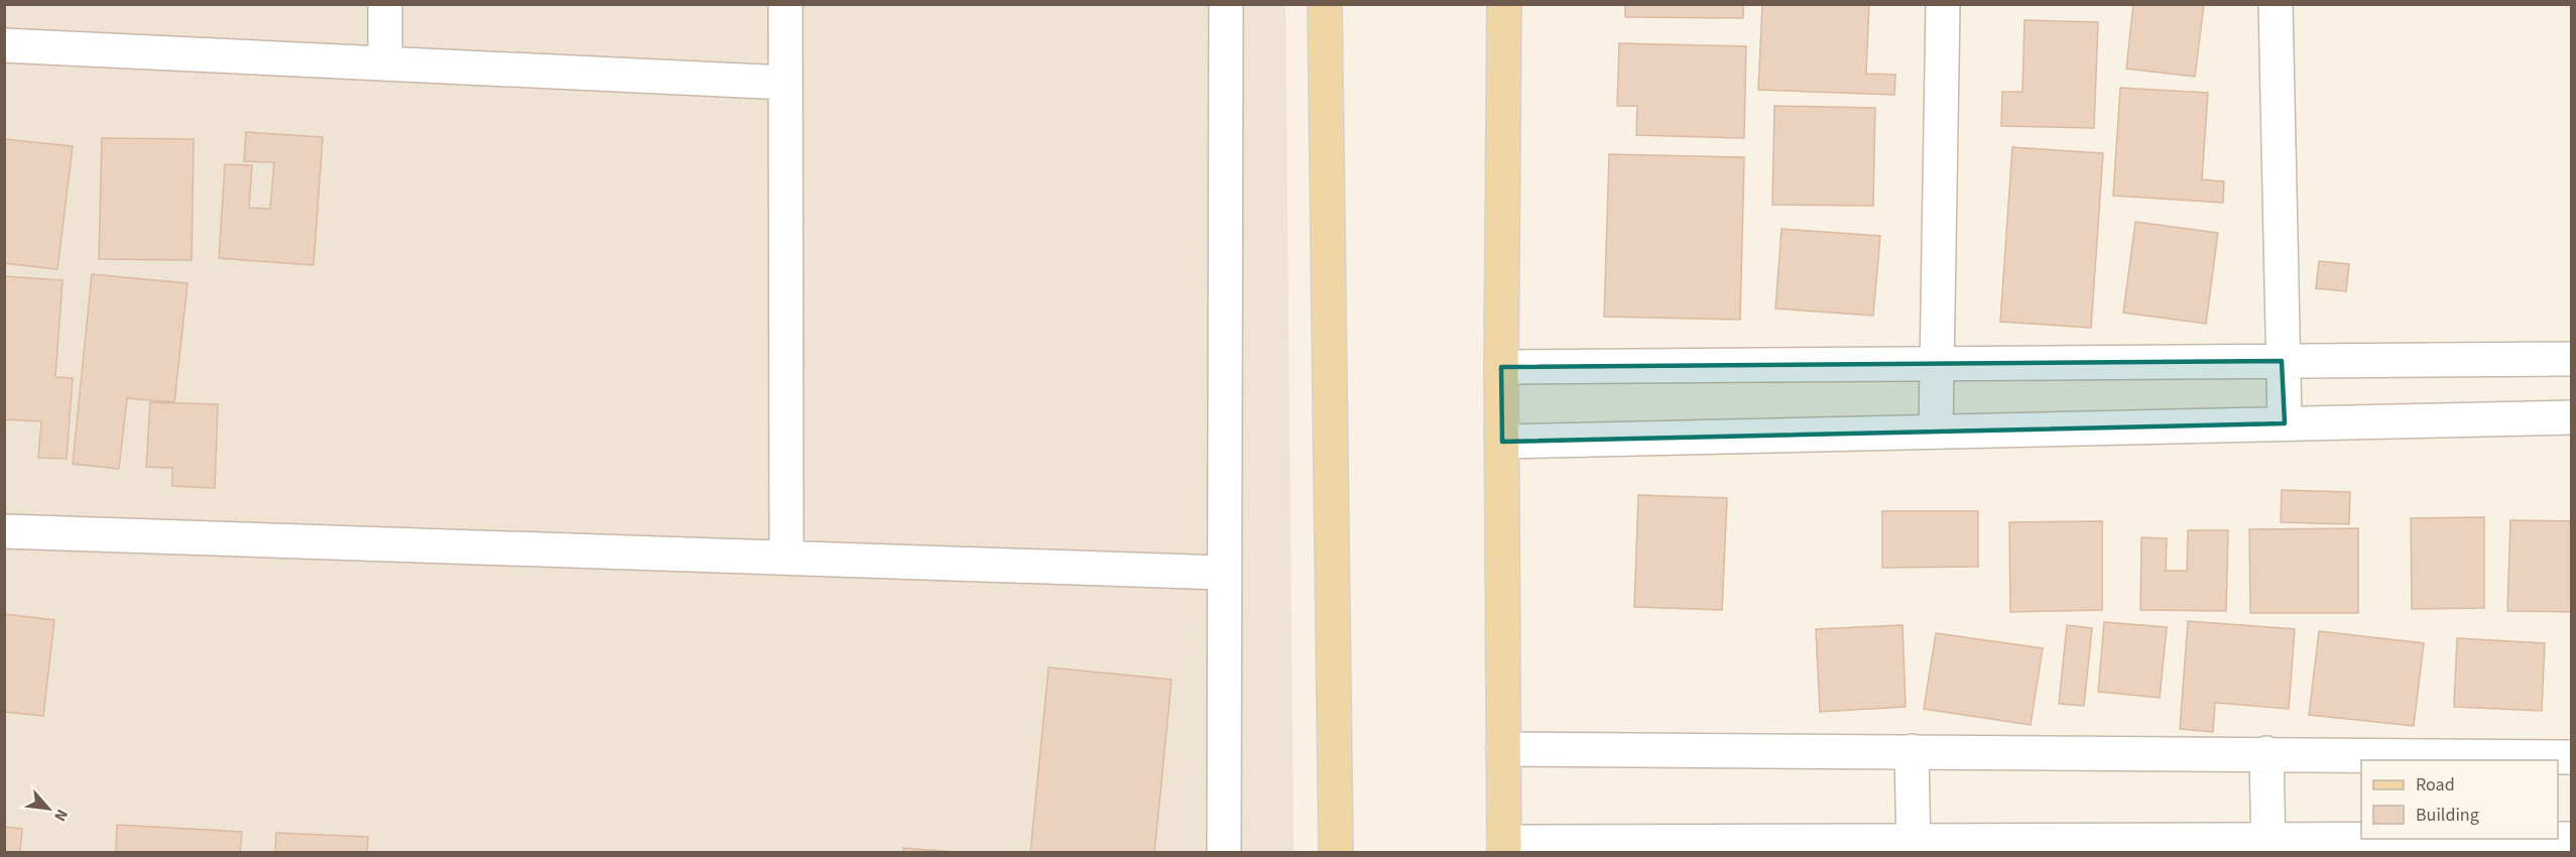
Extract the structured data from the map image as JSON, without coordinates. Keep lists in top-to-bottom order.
{
  "legend": ["Road", "Building"],
  "north": "bottom right"
}
